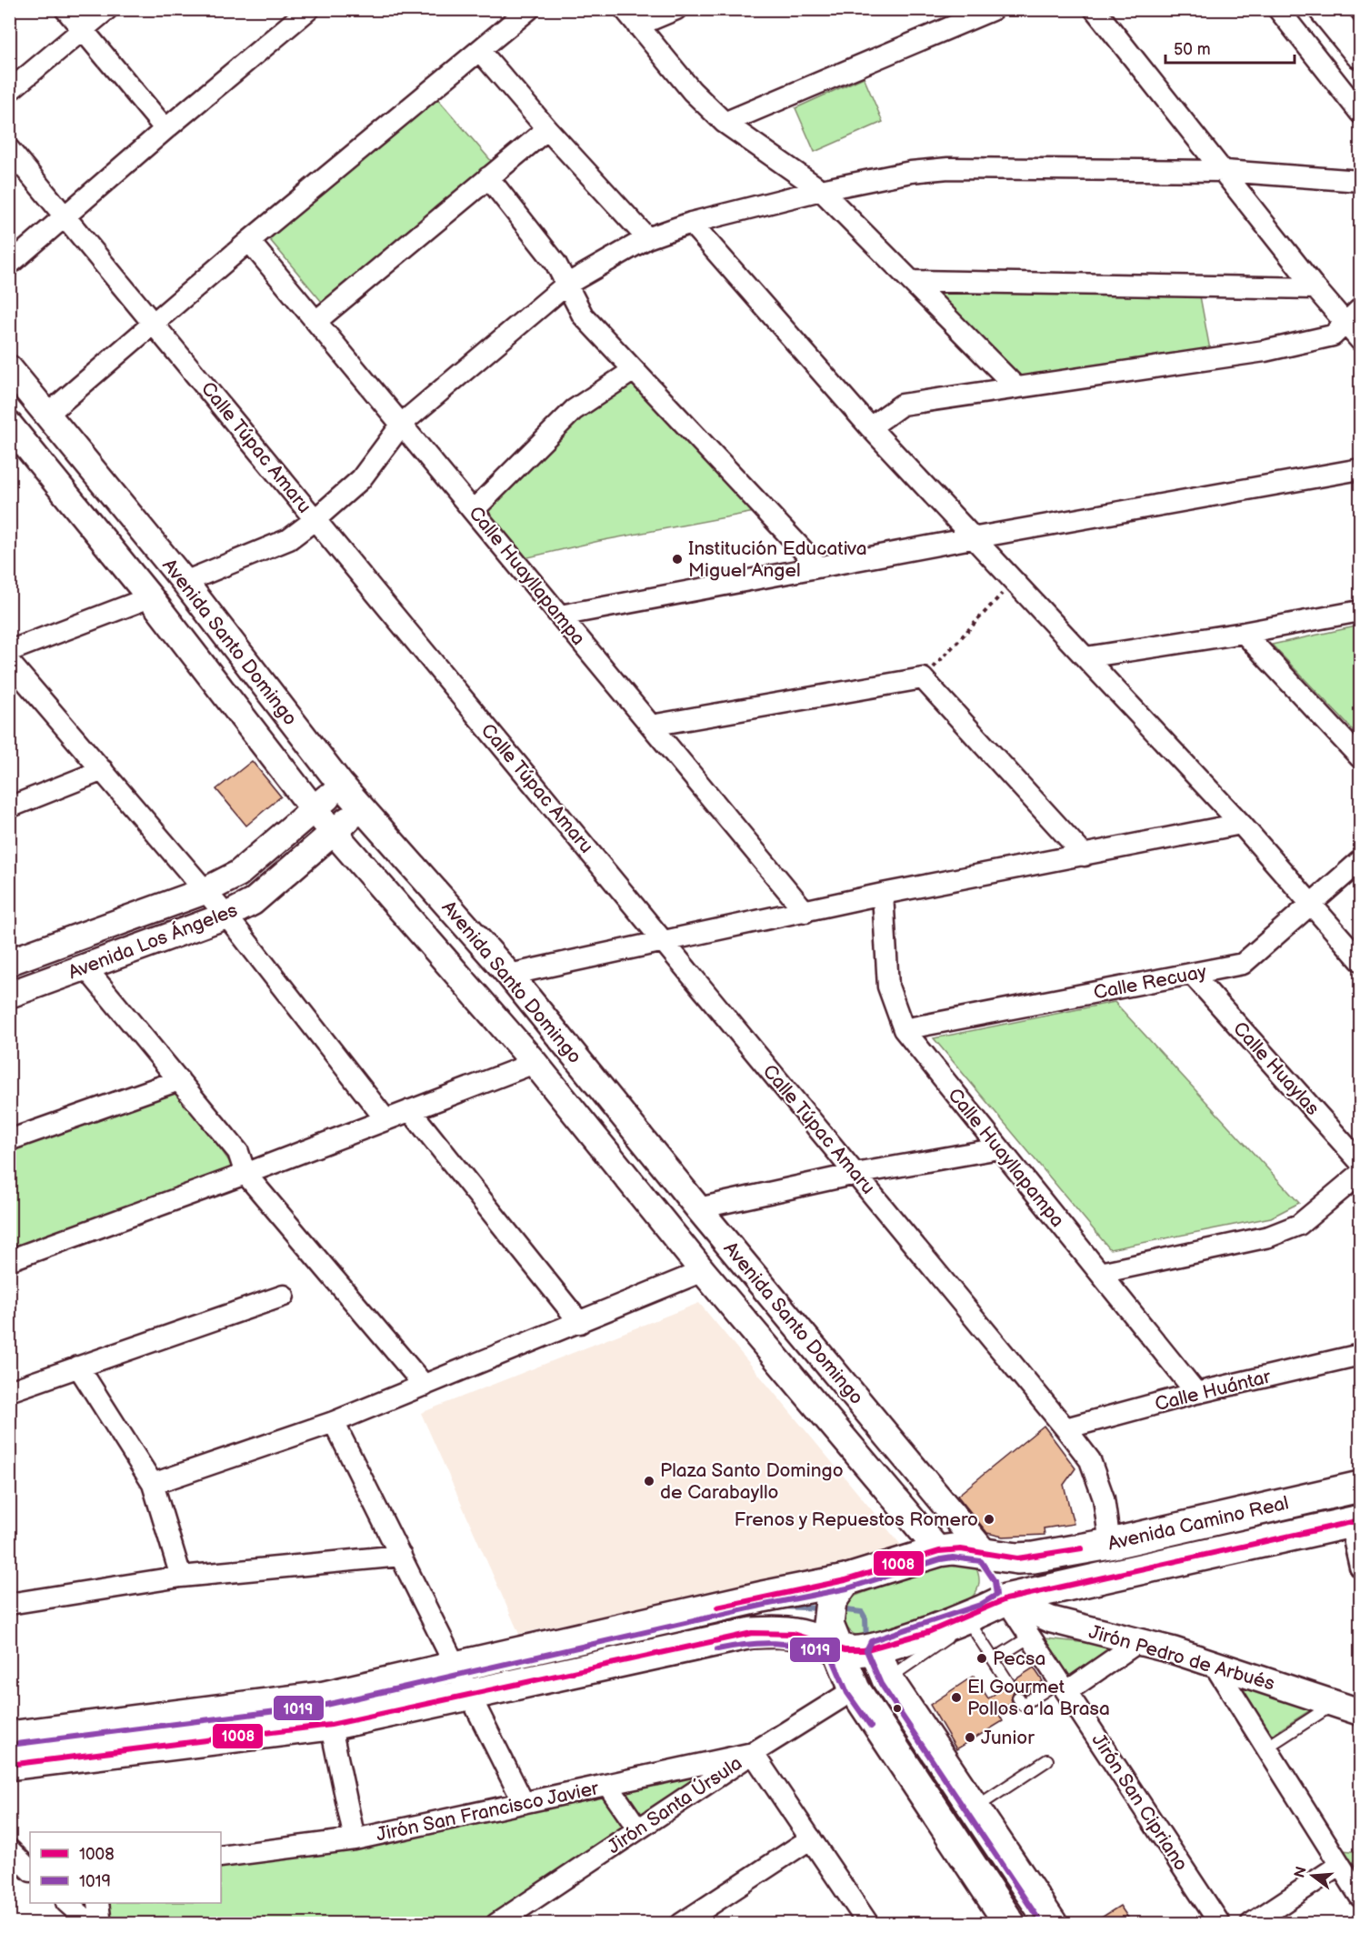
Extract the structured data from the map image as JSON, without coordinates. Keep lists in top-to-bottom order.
{
  "streets": {
    "main road": ["Avenida Santo Domingo", "Avenida Camino Real"],
    "street": [
      "Calle Túpac Amaru",
      "Calle Huayllapampa",
      "Avenida Los Ángeles",
      "Calle Recuay",
      "Calle Huaylas",
      "Calle Huántar",
      "Jirón Pedro de Arbués",
      "Jirón San Cipriano",
      "Jirón Santa Úrsula",
      "Jirón San Francisco Javier"
    ]
  },
  "crossings": [
    ["Calle Túpac Amaru", "Calle Huántar"],
    ["Calle Túpac Amaru", "Avenida Camino Real"],
    ["Calle Huayllapampa", "Calle Recuay"],
    ["Calle Huayllapampa", "Calle Huántar"],
    ["Avenida Santo Domingo", "Avenida Los Ángeles"],
    ["Avenida Santo Domingo", "Avenida Camino Real"],
    ["Avenida Santo Domingo", "Jirón Pedro de Arbués"],
    ["Avenida Santo Domingo", "Jirón San Cipriano"],
    ["Calle Recuay", "Calle Huaylas"],
    ["Avenida Camino Real", "Jirón Pedro de Arbués"],
    ["Avenida Camino Real", "Jirón San Cipriano"],
    ["Jirón Pedro de Arbués", "Jirón San Cipriano"],
    ["Jirón Santa Úrsula", "Jirón San Francisco Javier"]
  ],
  "places": [
    "Institución Educativa Miguel Angel",
    "Plaza Santo Domingo de Carabayllo",
    "Frenos y Repuestos Romero",
    "Pecsa",
    "El Gourmet Pollos a la Brasa",
    "Junior"
  ],
  "lines": ["transit line 1008", "transit line 1019"],
  "legend": ["1008", "1019"],
  "scale_bar": "50 m",
  "north": "left"
}
